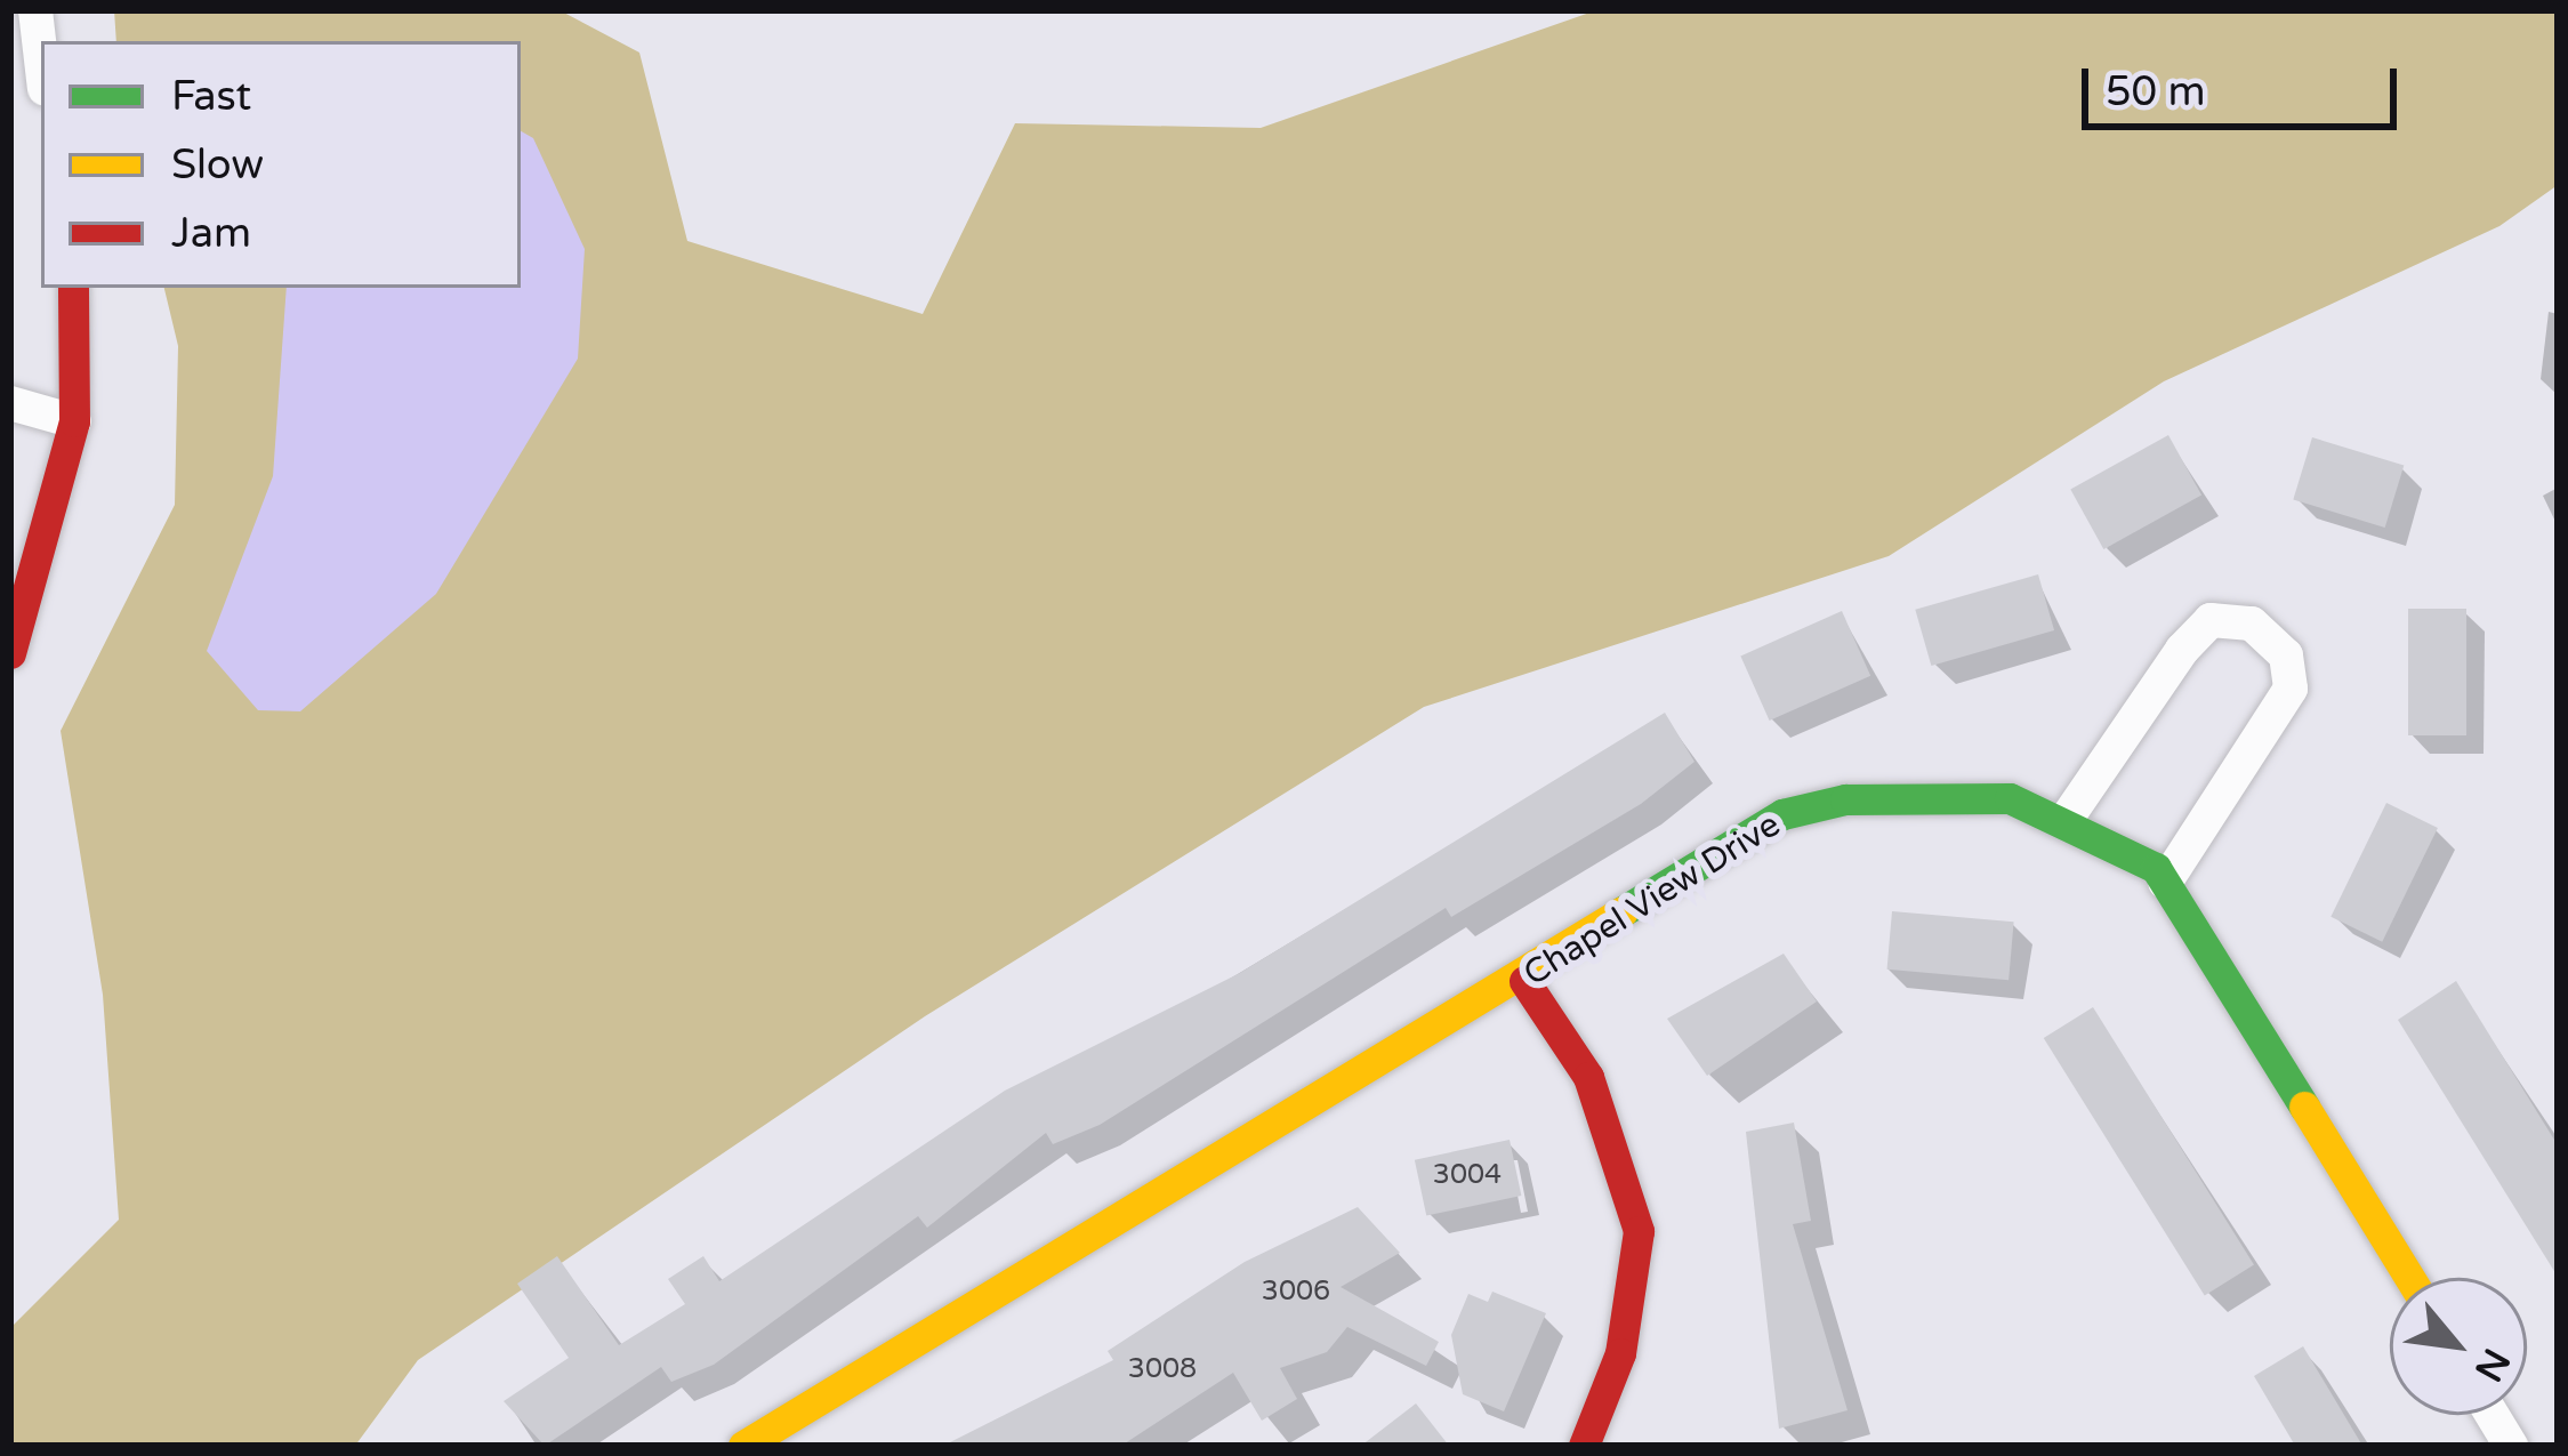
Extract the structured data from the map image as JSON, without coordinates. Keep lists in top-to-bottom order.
{
  "streets": {
    "street": ["Chapel View Drive"]
  },
  "house_numbers": ["3004", "3006", "3008"],
  "legend": ["Fast", "Slow", "Jam"],
  "scale_bar": "50 m",
  "north": "bottom right"
}
